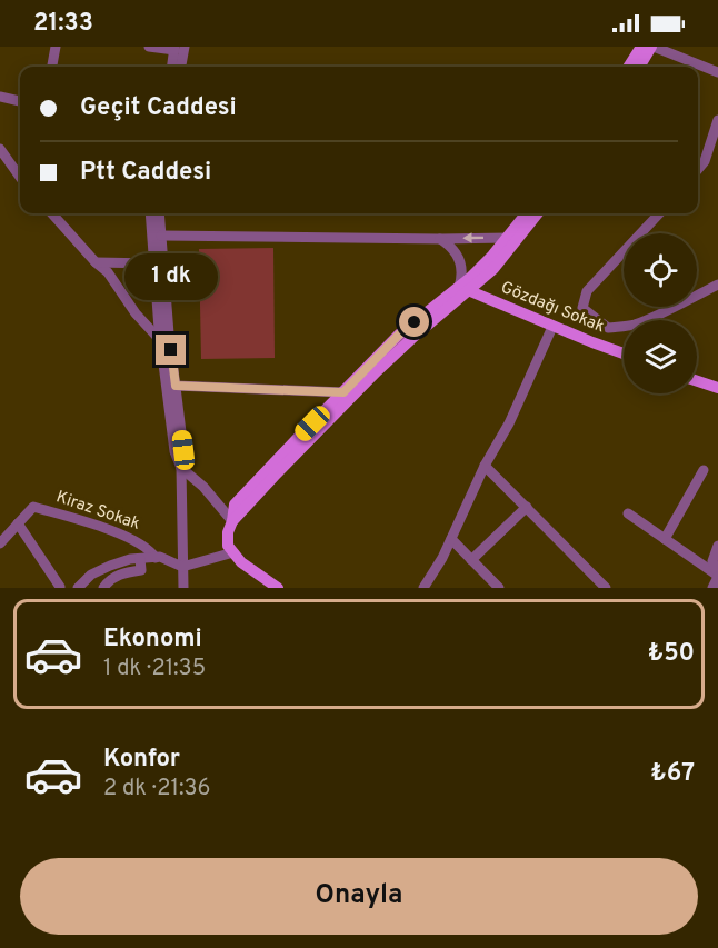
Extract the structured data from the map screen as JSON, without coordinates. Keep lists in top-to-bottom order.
{
  "streets": {
    "main road": ["Gözdağı Sokak"],
    "street": ["Kiraz Sokak"]
  },
  "page": {
    "status": "21:33",
    "banner": ["Geçit Caddesi", "Ptt Caddesi"],
    "bubble": "1 dk",
    "list": [
      {
        "name": "Ekonomi",
        "note": "1 dk · 21:35",
        "value": "₺50"
      },
      {
        "name": "Konfor",
        "note": "2 dk · 21:36",
        "value": "₺67"
      }
    ],
    "buttons": "Onayla"
  }
}
